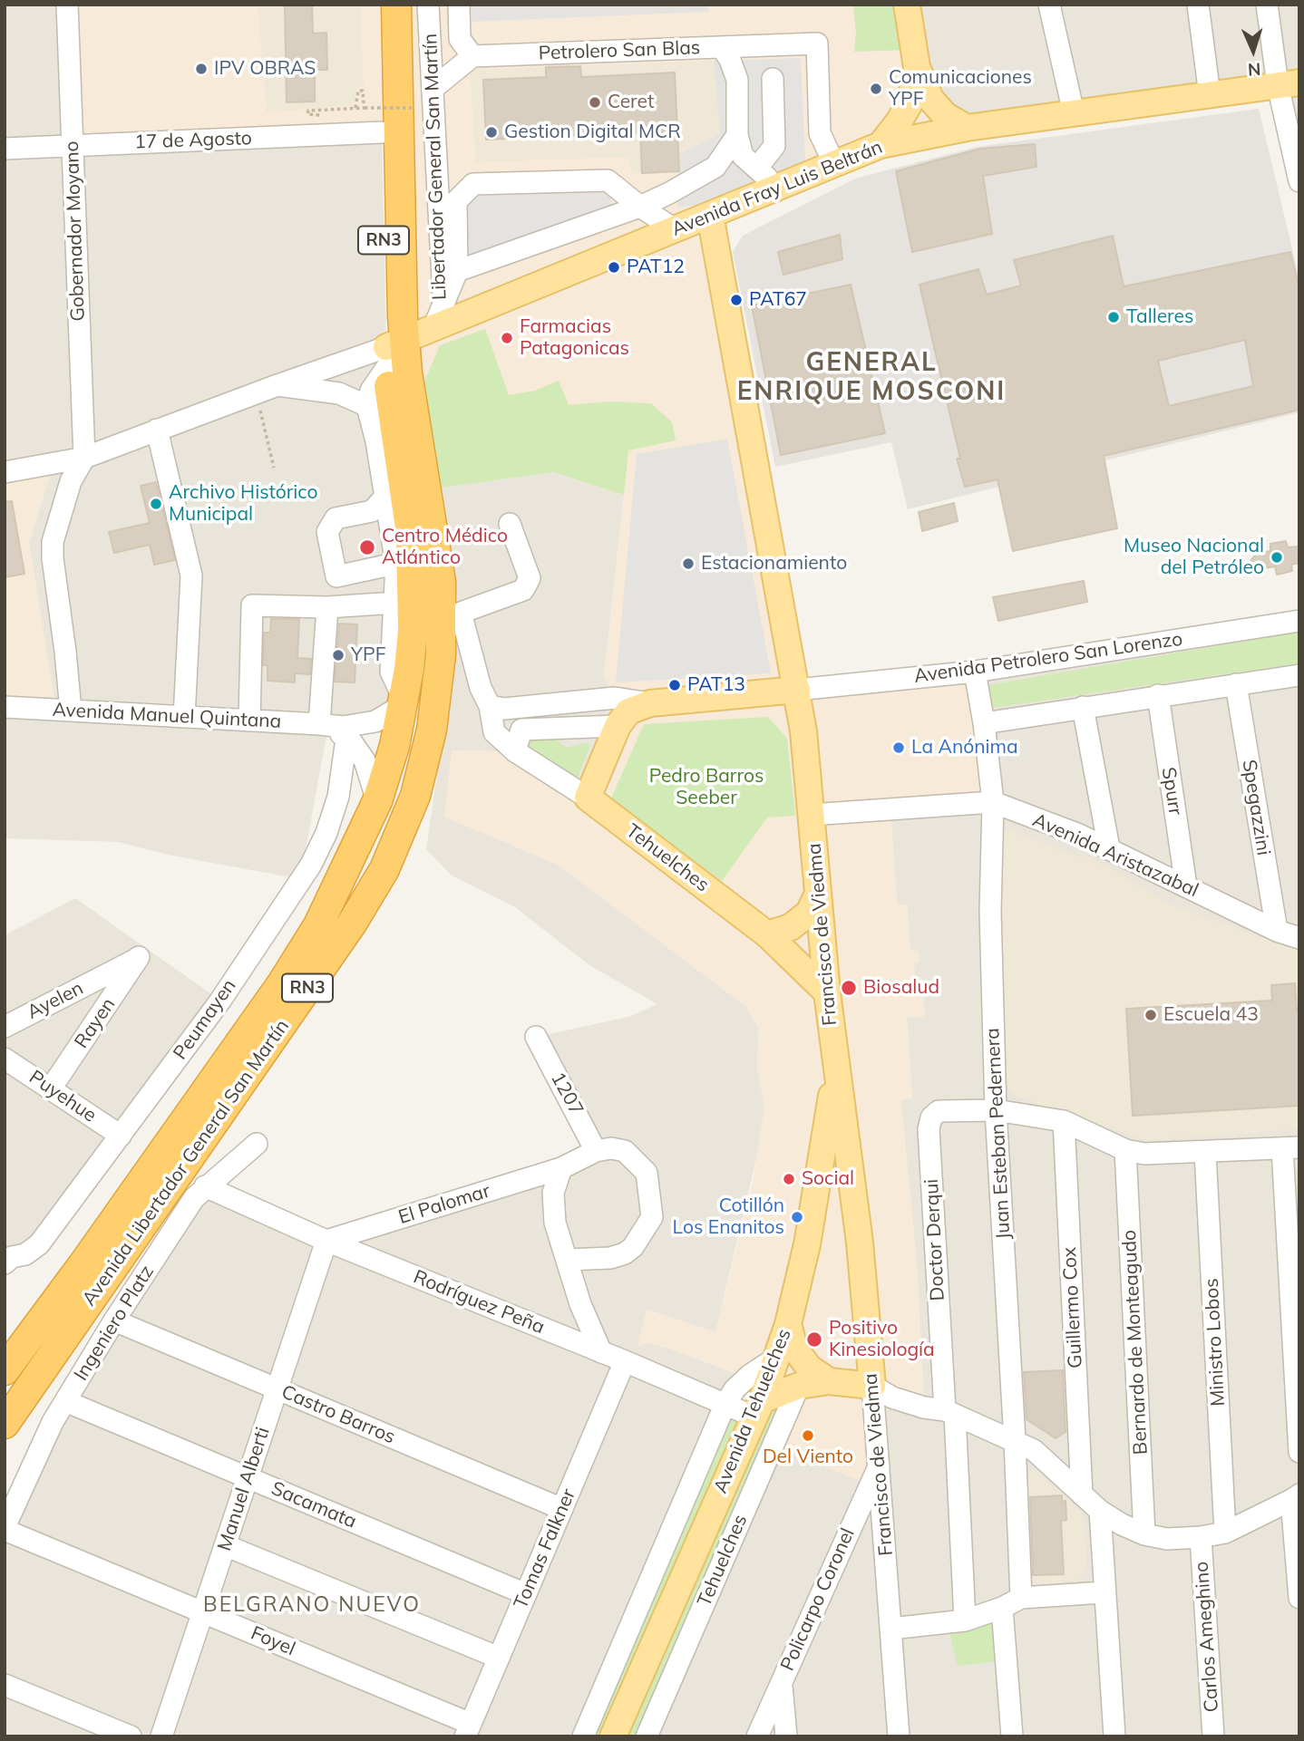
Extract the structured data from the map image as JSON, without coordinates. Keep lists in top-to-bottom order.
{
  "streets": {
    "highway": ["RN3", "Avenida Libertador General San Martín"],
    "main road": [
      "Avenida Fray Luis Beltrán",
      "Tehuelches",
      "Francisco de Viedma",
      "Avenida Tehuelches"
    ],
    "street": [
      "Petrolero San Blas",
      "17 de Agosto",
      "Libertador General San Martín",
      "Gobernador Moyano",
      "Avenida Petrolero San Lorenzo",
      "Avenida Manuel Quintana",
      "Spurr",
      "Spegazzini",
      "Avenida Aristazabal",
      "Ayelen",
      "Peumayen",
      "Rayen",
      "1207",
      "Puyehue",
      "Juan Esteban Pedernera",
      "El Palomar",
      "Doctor Derqui",
      "Rodríguez Peña",
      "Guillermo Cox",
      "Ingeniero Platz",
      "Bernardo de Monteagudo",
      "Ministro Lobos",
      "Castro Barros",
      "Manuel Alberti",
      "Sacamata",
      "Tomas Falkner",
      "Policarpo Coronel",
      "Carlos Ameghino",
      "Foyel"
    ]
  },
  "crossings": [
    ["Petrolero San Blas", "Avenida Fray Luis Beltrán"],
    ["17 de Agosto", "Gobernador Moyano"],
    ["17 de Agosto", "Avenida Libertador General San Martín"],
    ["Libertador General San Martín", "Avenida Fray Luis Beltrán"],
    ["Avenida Fray Luis Beltrán", "Francisco de Viedma"],
    ["Avenida Fray Luis Beltrán", "Avenida Libertador General San Martín"],
    ["Avenida Petrolero San Lorenzo", "Francisco de Viedma"],
    ["Avenida Petrolero San Lorenzo", "Juan Esteban Pedernera"],
    ["Avenida Manuel Quintana", "Avenida Libertador General San Martín"],
    ["Spurr", "Avenida Aristazabal"],
    ["Spegazzini", "Avenida Aristazabal"],
    ["Avenida Aristazabal", "Francisco de Viedma"],
    ["Avenida Aristazabal", "Juan Esteban Pedernera"],
    ["Tehuelches", "Francisco de Viedma"],
    ["Francisco de Viedma", "Avenida Tehuelches"],
    ["Francisco de Viedma", "Policarpo Coronel"],
    ["Ayelen", "Rayen"],
    ["Peumayen", "Puyehue"],
    ["Rayen", "Puyehue"],
    ["1207", "El Palomar"],
    ["Juan Esteban Pedernera", "Doctor Derqui"],
    ["El Palomar", "Rodríguez Peña"],
    ["El Palomar", "Manuel Alberti"],
    ["Rodríguez Peña", "Ingeniero Platz"],
    ["Rodríguez Peña", "Avenida Tehuelches"],
    ["Rodríguez Peña", "Manuel Alberti"],
    ["Rodríguez Peña", "Tomas Falkner"],
    ["Ingeniero Platz", "Castro Barros"],
    ["Ingeniero Platz", "Sacamata"],
    ["Ingeniero Platz", "Foyel"],
    ["Castro Barros", "Manuel Alberti"],
    ["Castro Barros", "Tomas Falkner"],
    ["Manuel Alberti", "Sacamata"],
    ["Manuel Alberti", "Foyel"],
    ["Sacamata", "Tomas Falkner"],
    ["Tomas Falkner", "Foyel"]
  ],
  "districts": ["GENERAL ENRIQUE MOSCONI", "BELGRANO NUEVO"],
  "parks": ["Pedro Barros Seeber"],
  "places": [
    "IPV OBRAS",
    "Comunicaciones YPF",
    "Ceret",
    "Gestion Digital MCR",
    "PAT12",
    "PAT67",
    "Talleres",
    "Farmacias Patagonicas",
    "Archivo Histórico Municipal",
    "Centro Médico Atlántico",
    "Museo Nacional del Petróleo",
    "Estacionamiento",
    "YPF",
    "PAT13",
    "La Anónima",
    "Biosalud",
    "Escuela 43",
    "Social",
    "Cotillón Los Enanitos",
    "Positivo Kinesiología",
    "Del Viento"
  ],
  "north": "bottom"
}
